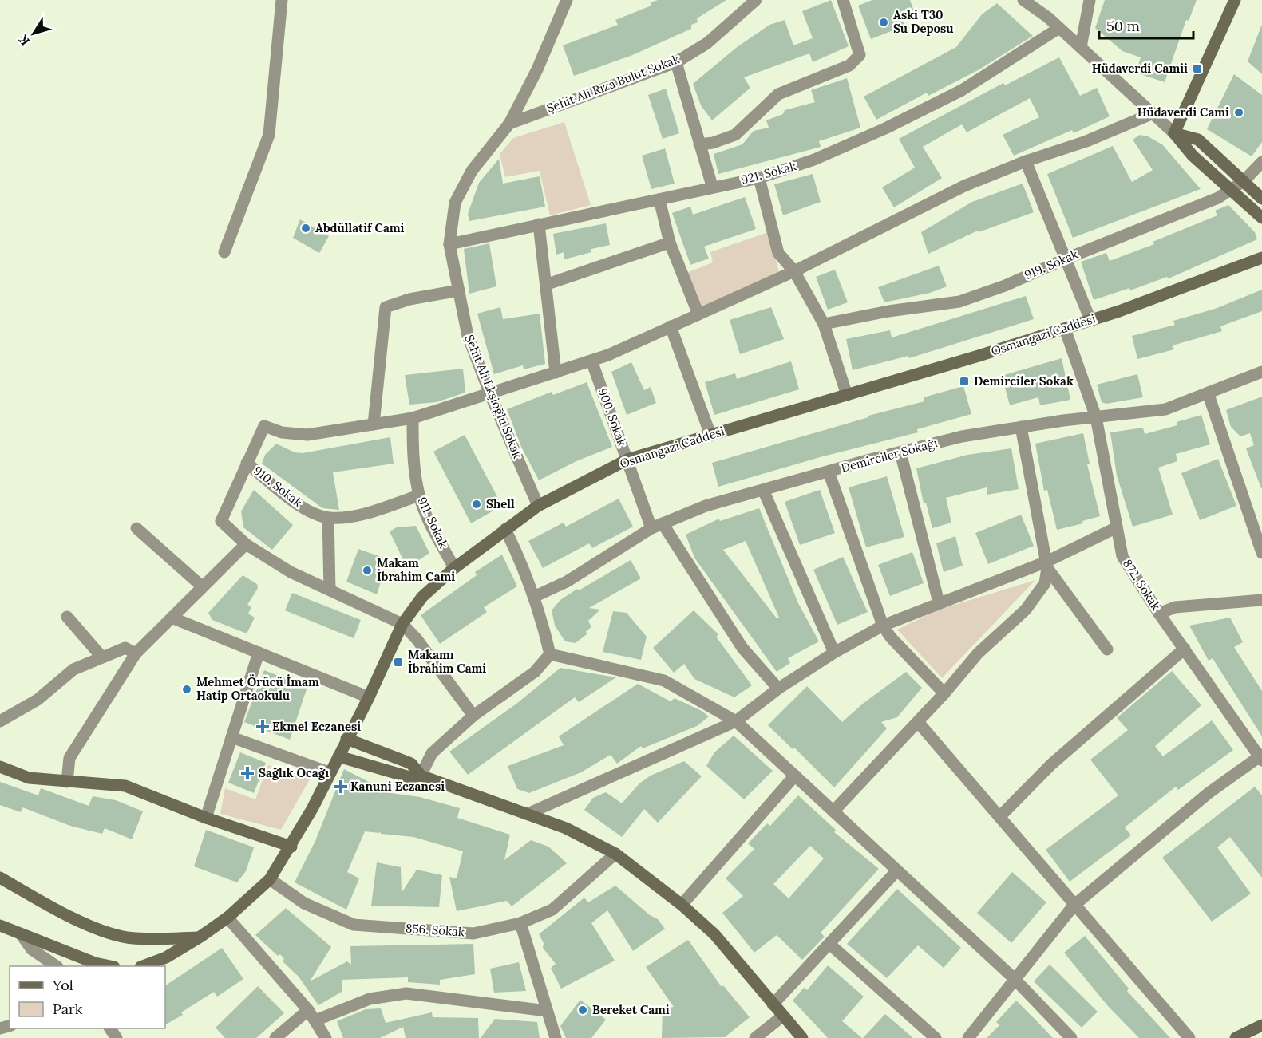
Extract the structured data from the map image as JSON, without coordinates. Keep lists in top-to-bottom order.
{
  "streets": {
    "main road": ["Osmangazi Caddesi"],
    "street": [
      "Şehit Ali Rıza Bulut Sokak",
      "921. Sokak",
      "919. Sokak",
      "Şehit Ali Ekşioğlu Sokak",
      "900. Sokak",
      "Demirciler Sokağı",
      "910. Sokak",
      "911. Sokak",
      "872. Sokak",
      "856. Sokak"
    ]
  },
  "crossings": [
    ["Şehit Ali Rıza Bulut Sokak", "Şehit Ali Ekşioğlu Sokak"],
    ["921. Sokak", "Şehit Ali Ekşioğlu Sokak"],
    ["Osmangazi Caddesi", "Şehit Ali Ekşioğlu Sokak"],
    ["Osmangazi Caddesi", "900. Sokak"],
    ["Osmangazi Caddesi", "911. Sokak"],
    ["Osmangazi Caddesi", "872. Sokak"],
    ["Osmangazi Caddesi", "856. Sokak"],
    ["900. Sokak", "Demirciler Sokağı"],
    ["Demirciler Sokağı", "872. Sokak"]
  ],
  "places": {
    "other": [
      "Aski T30 Su Deposu",
      "Hüdaverdi Cami",
      "Abdüllatif Cami",
      "Shell",
      "Makam İbrahim Cami",
      "Mehmet Örücü İmam Hatip Ortaokulu",
      "Bereket Cami"
    ],
    "transit": ["Hüdaverdi Camii", "Demirciler Sokak", "Makamı İbrahim Cami"],
    "health": ["Ekmel Eczanesi", "Sağlık Ocağı", "Kanuni Eczanesi"]
  },
  "legend": ["Yol", "Park"],
  "scale_bar": "50 m",
  "north": "bottom left"
}
